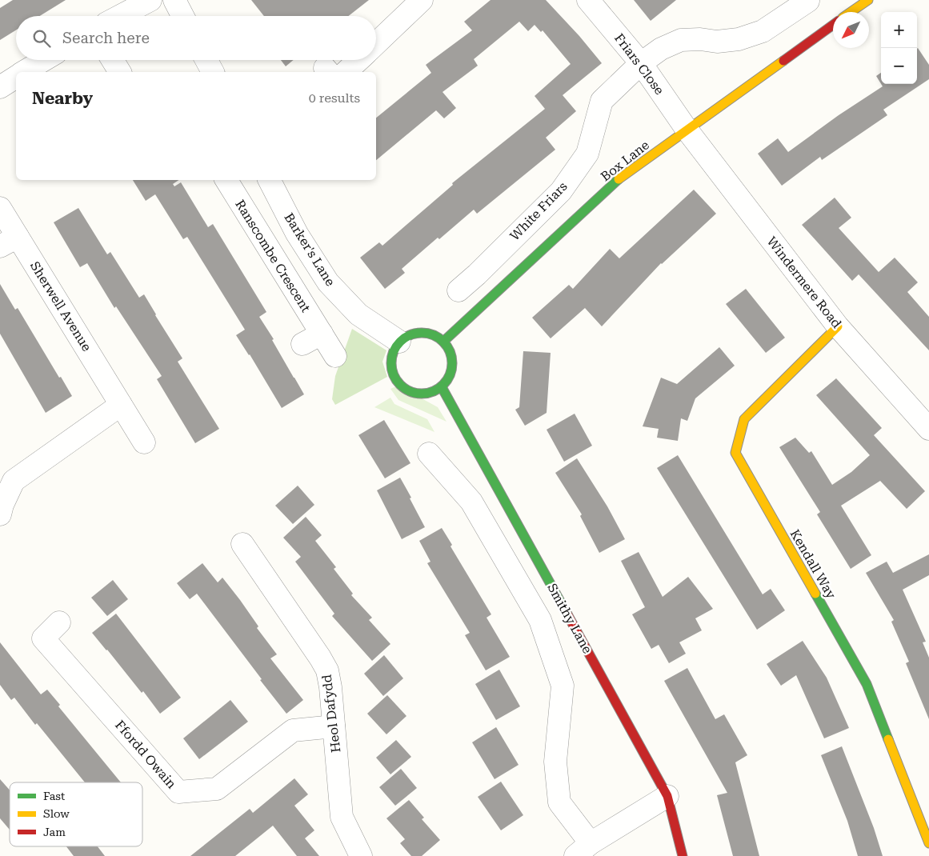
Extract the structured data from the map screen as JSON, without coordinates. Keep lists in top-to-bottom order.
{
  "streets": {
    "street": [
      "Friars Close",
      "Box Lane",
      "White Friars",
      "Barker's Lane",
      "Ranscombe Crescent",
      "Windermere Road",
      "Sherwell Avenue",
      "Kendall Way",
      "Smithy Lane",
      "Heol Dafydd",
      "Ffordd Owain"
    ]
  },
  "crossings": [
    ["Friars Close", "Box Lane"],
    ["Friars Close", "White Friars"],
    ["Friars Close", "Windermere Road"],
    ["Box Lane", "Barker's Lane"],
    ["Box Lane", "Windermere Road"],
    ["Box Lane", "Smithy Lane"],
    ["Barker's Lane", "Smithy Lane"],
    ["Windermere Road", "Kendall Way"],
    ["Heol Dafydd", "Ffordd Owain"]
  ],
  "legend": ["Fast", "Slow", "Jam"],
  "north": "bottom left",
  "page": {
    "map_buttons": ["+", "−"],
    "search": "Search here",
    "heading": ["Nearby", "0 results"]
  }
}
